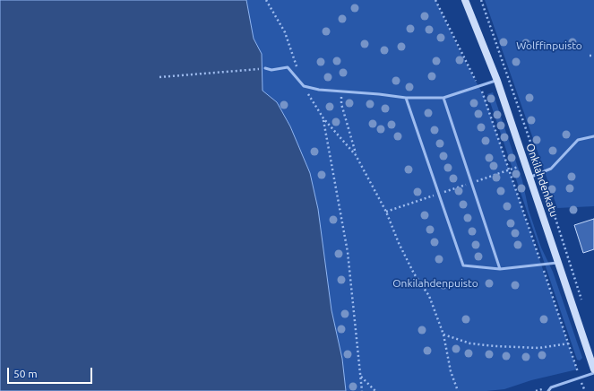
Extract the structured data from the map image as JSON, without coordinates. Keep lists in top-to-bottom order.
{
  "streets": {
    "main road": ["Onkilahdenkatu"]
  },
  "parks": ["Wolffinpuisto", "Onkilahdenpuisto"],
  "scale_bar": "50 m"
}
